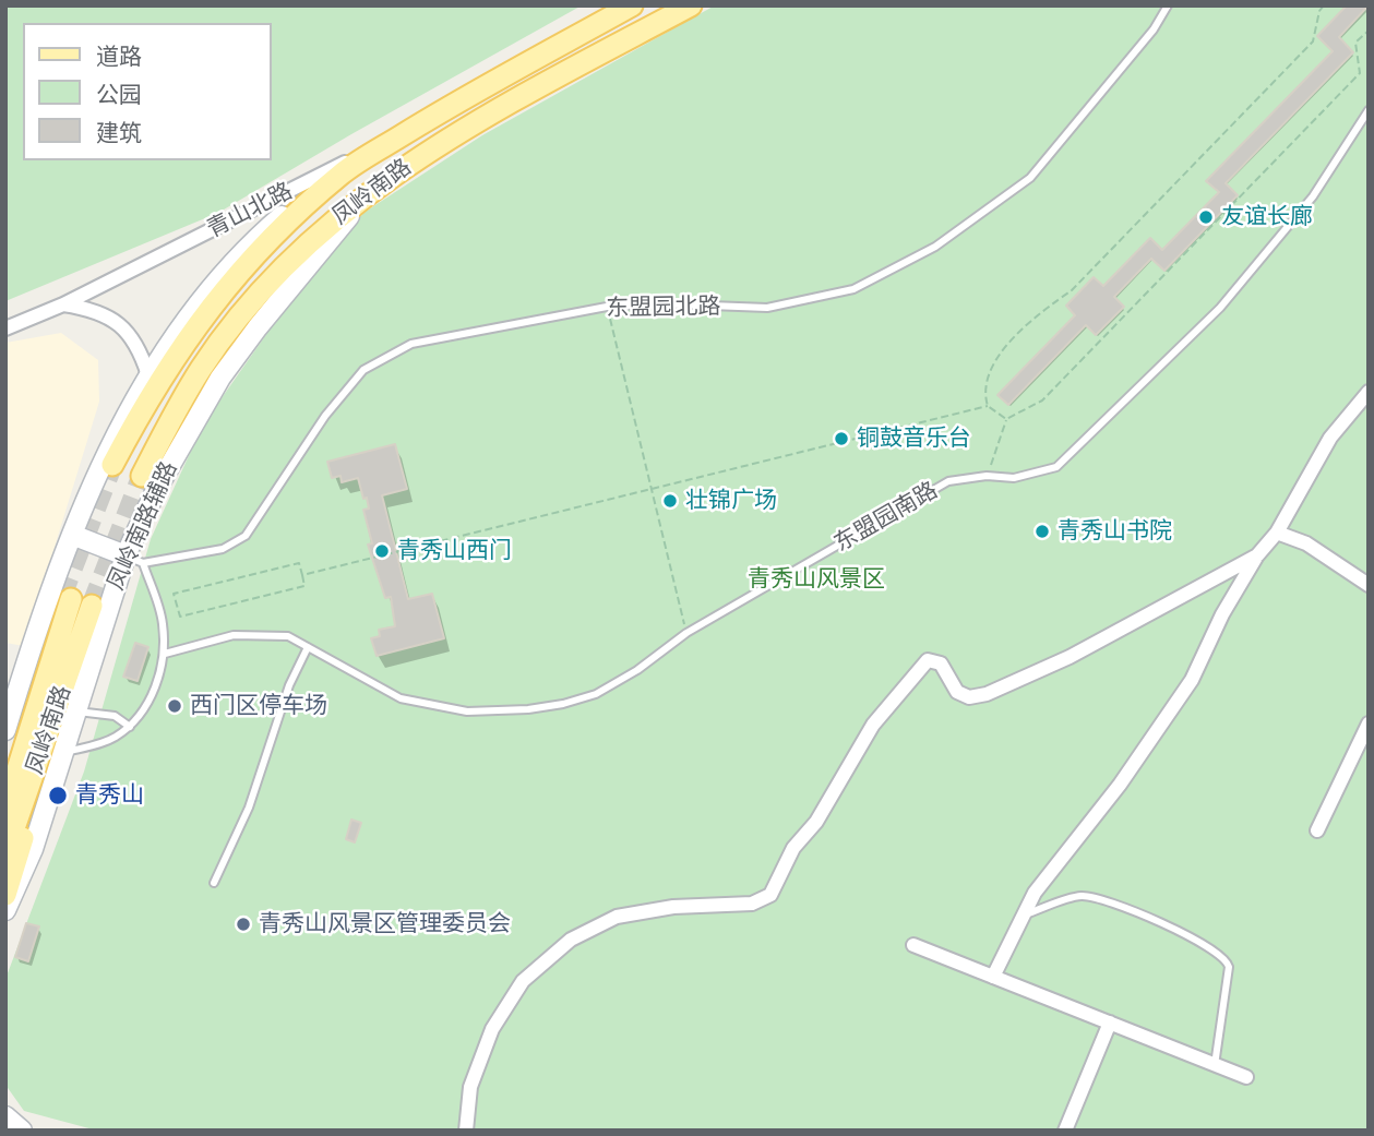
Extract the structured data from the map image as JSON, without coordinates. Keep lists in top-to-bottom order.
{
  "streets": {
    "main road": ["凤岭南路"],
    "street": ["青山北路", "凤岭南路辅路"],
    "lane": ["东盟园北路", "东盟园南路"]
  },
  "crossings": [
    ["凤岭南路", "青山北路"],
    ["凤岭南路", "凤岭南路辅路"],
    ["东盟园北路", "凤岭南路辅路"]
  ],
  "parks": ["青秀山风景区"],
  "places": [
    "友谊长廊",
    "铜鼓音乐台",
    "壮锦广场",
    "青秀山书院",
    "青秀山西门",
    "西门区停车场",
    "青秀山",
    "青秀山风景区管理委员会"
  ],
  "legend": ["道路", "公园", "建筑"]
}
